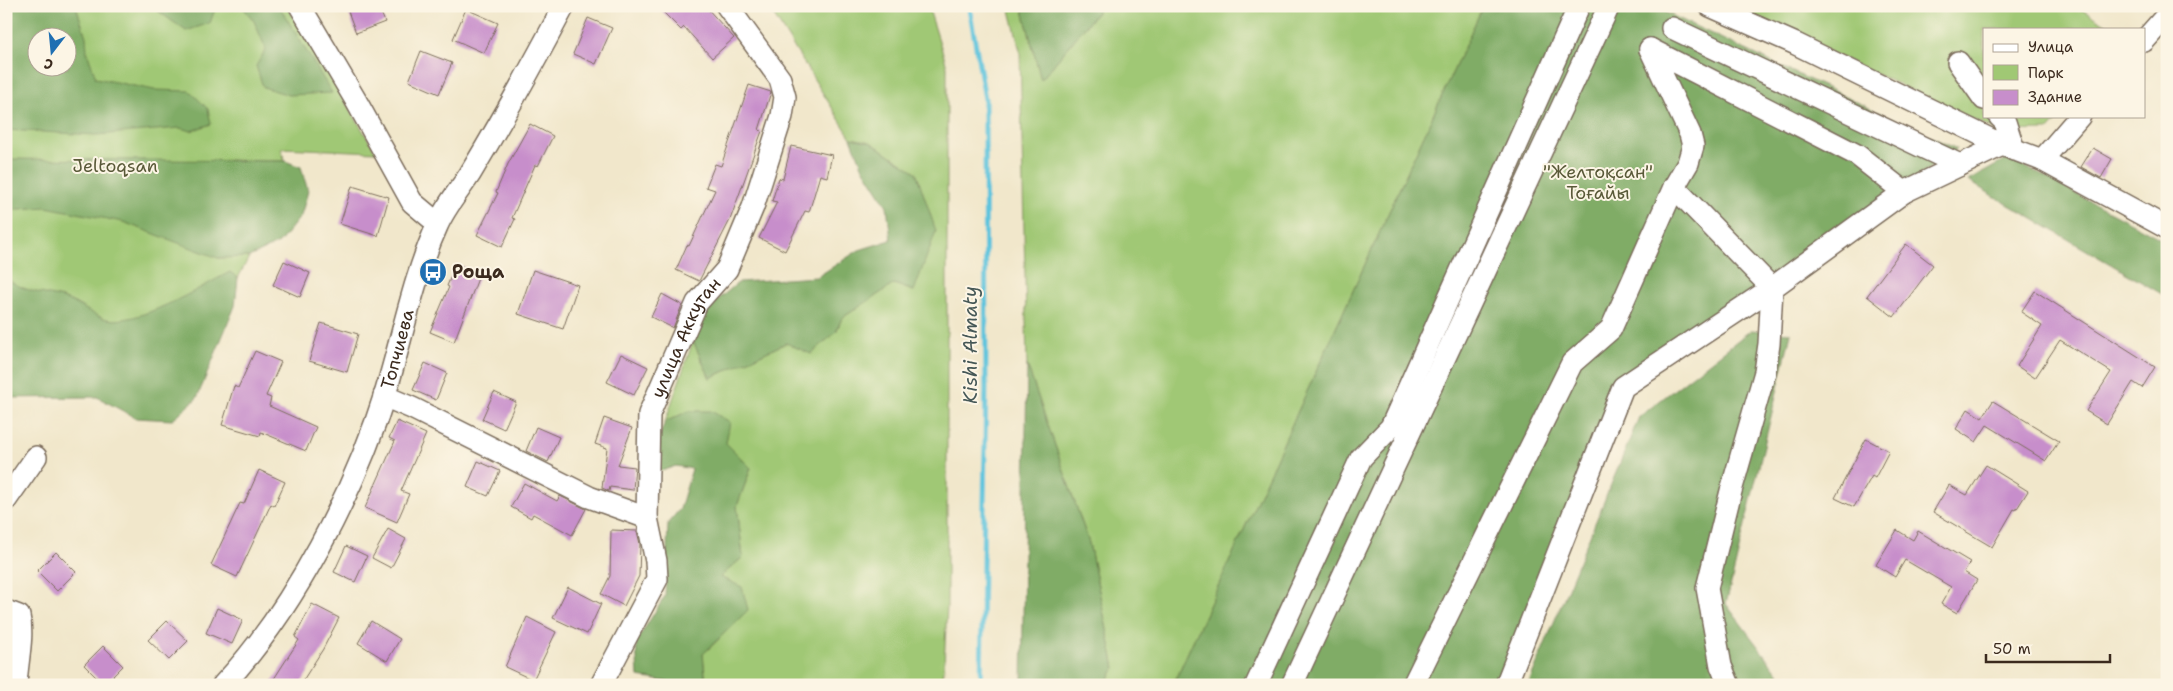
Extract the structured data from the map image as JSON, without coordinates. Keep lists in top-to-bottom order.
{
  "streets": {
    "street": ["улица Аккутан", "Топчиева"]
  },
  "water": ["Kіshі Almaty"],
  "parks": ["Jeltoqsan", "\"Желтоқсан\" Тоғайы"],
  "places": {
    "bus stop": ["Роща"]
  },
  "legend": ["Улица", "Парк", "Здание"],
  "scale_bar": "50 m",
  "north": "bottom"
}
